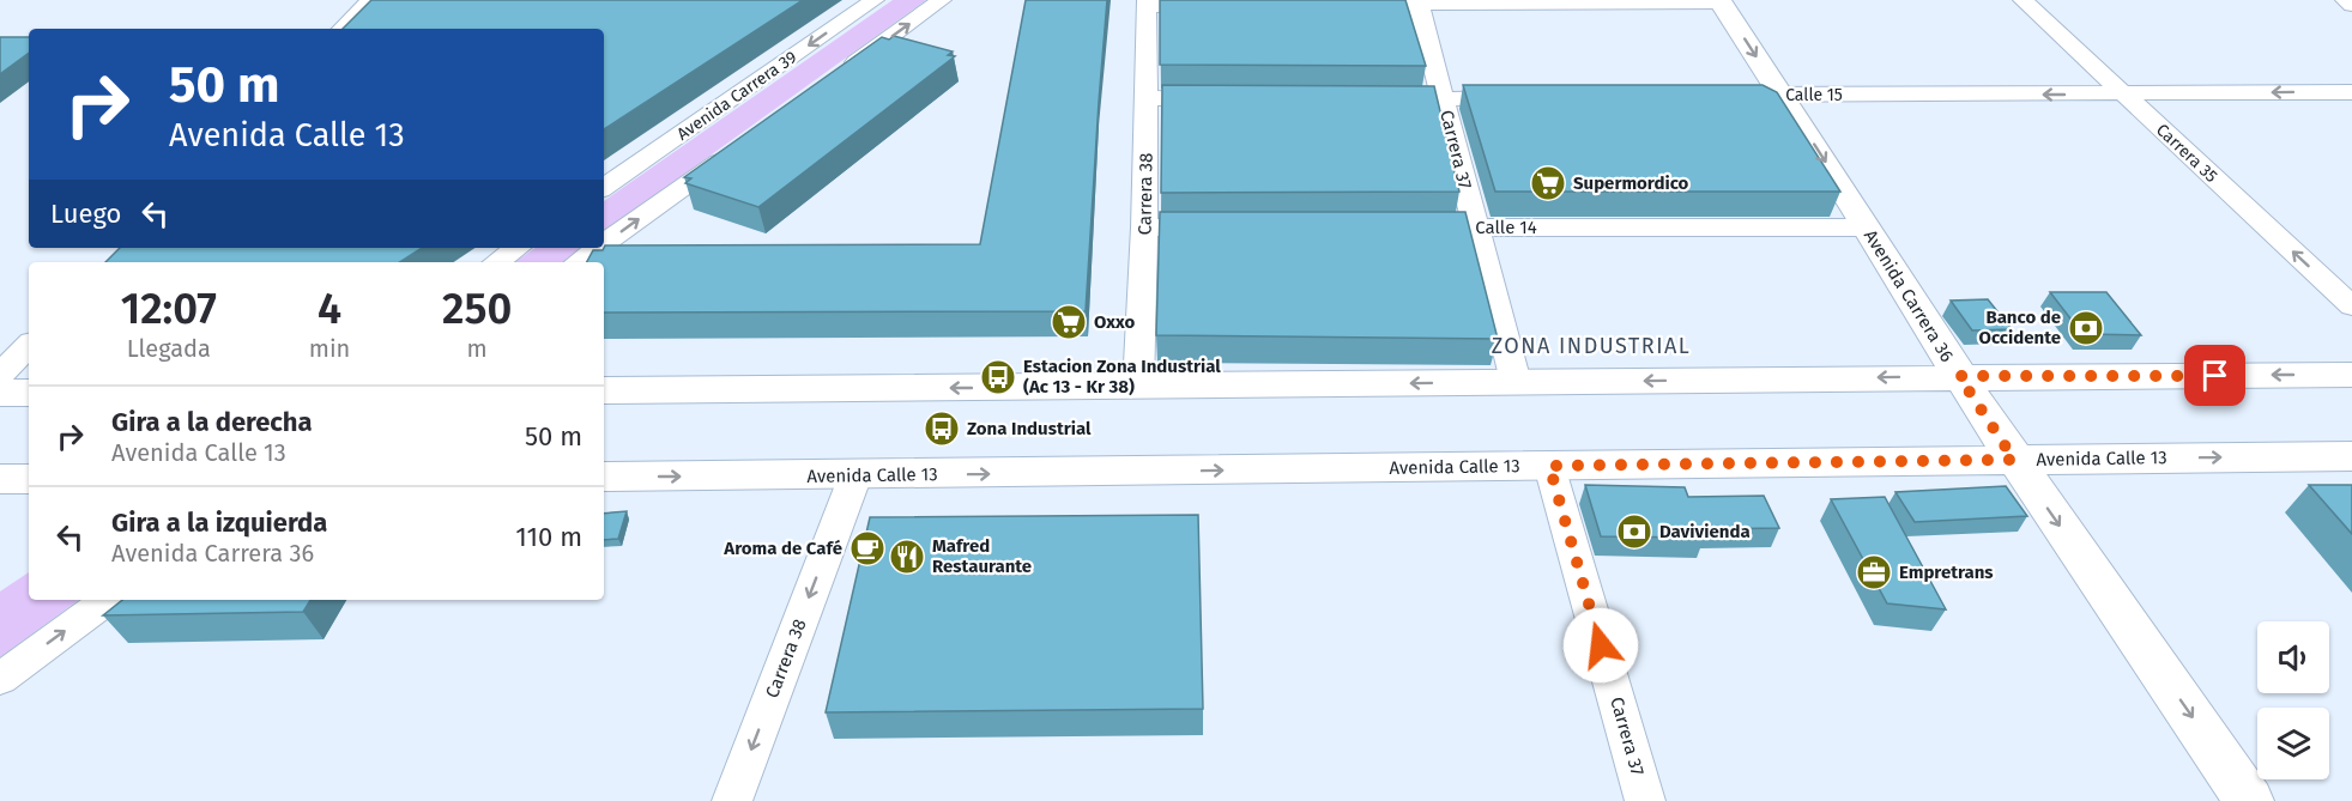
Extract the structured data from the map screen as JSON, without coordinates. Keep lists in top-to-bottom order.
{
  "streets": {
    "main road": ["Avenida Carrera 36", "Avenida Calle 13"],
    "street": [
      "Calle 15",
      "Avenida Carrera 39",
      "Carrera 37",
      "Carrera 35",
      "Carrera 38",
      "Calle 14"
    ]
  },
  "crossings": [
    ["Calle 15", "Carrera 35"],
    ["Calle 15", "Avenida Carrera 36"],
    ["Carrera 37", "Calle 14"],
    ["Carrera 37", "Avenida Calle 13"],
    ["Carrera 38", "Avenida Calle 13"],
    ["Calle 14", "Avenida Carrera 36"],
    ["Avenida Carrera 36", "Avenida Calle 13"]
  ],
  "one_way": [
    "Calle 15",
    "Carrera 35",
    "Carrera 38",
    "Avenida Carrera 36"
  ],
  "districts": ["ZONA INDUSTRIAL"],
  "places": {
    "supermarket": ["Supermordico", "Oxxo"],
    "bank": ["Banco de Occidente", "Davivienda"],
    "bus stop": ["Estacion Zona Industrial (Ac 13 - Kr 38)", "Zona Industrial"],
    "cafe": ["Aroma de Café"],
    "restaurant": ["Mafred Restaurante"],
    "office": ["Empretrans"]
  },
  "page": {
    "turn": ["50 m", "Avenida Calle 13"],
    "then": "Luego",
    "eta": [
      "12:07",
      "Llegada",
      "4",
      "min",
      "250",
      "m"
    ],
    "list": [
      {
        "name": "Gira a la derecha",
        "note": "Avenida Calle 13",
        "value": "50 m"
      },
      {
        "name": "Gira a la izquierda",
        "note": "Avenida Carrera 36",
        "value": "110 m"
      }
    ]
  }
}
